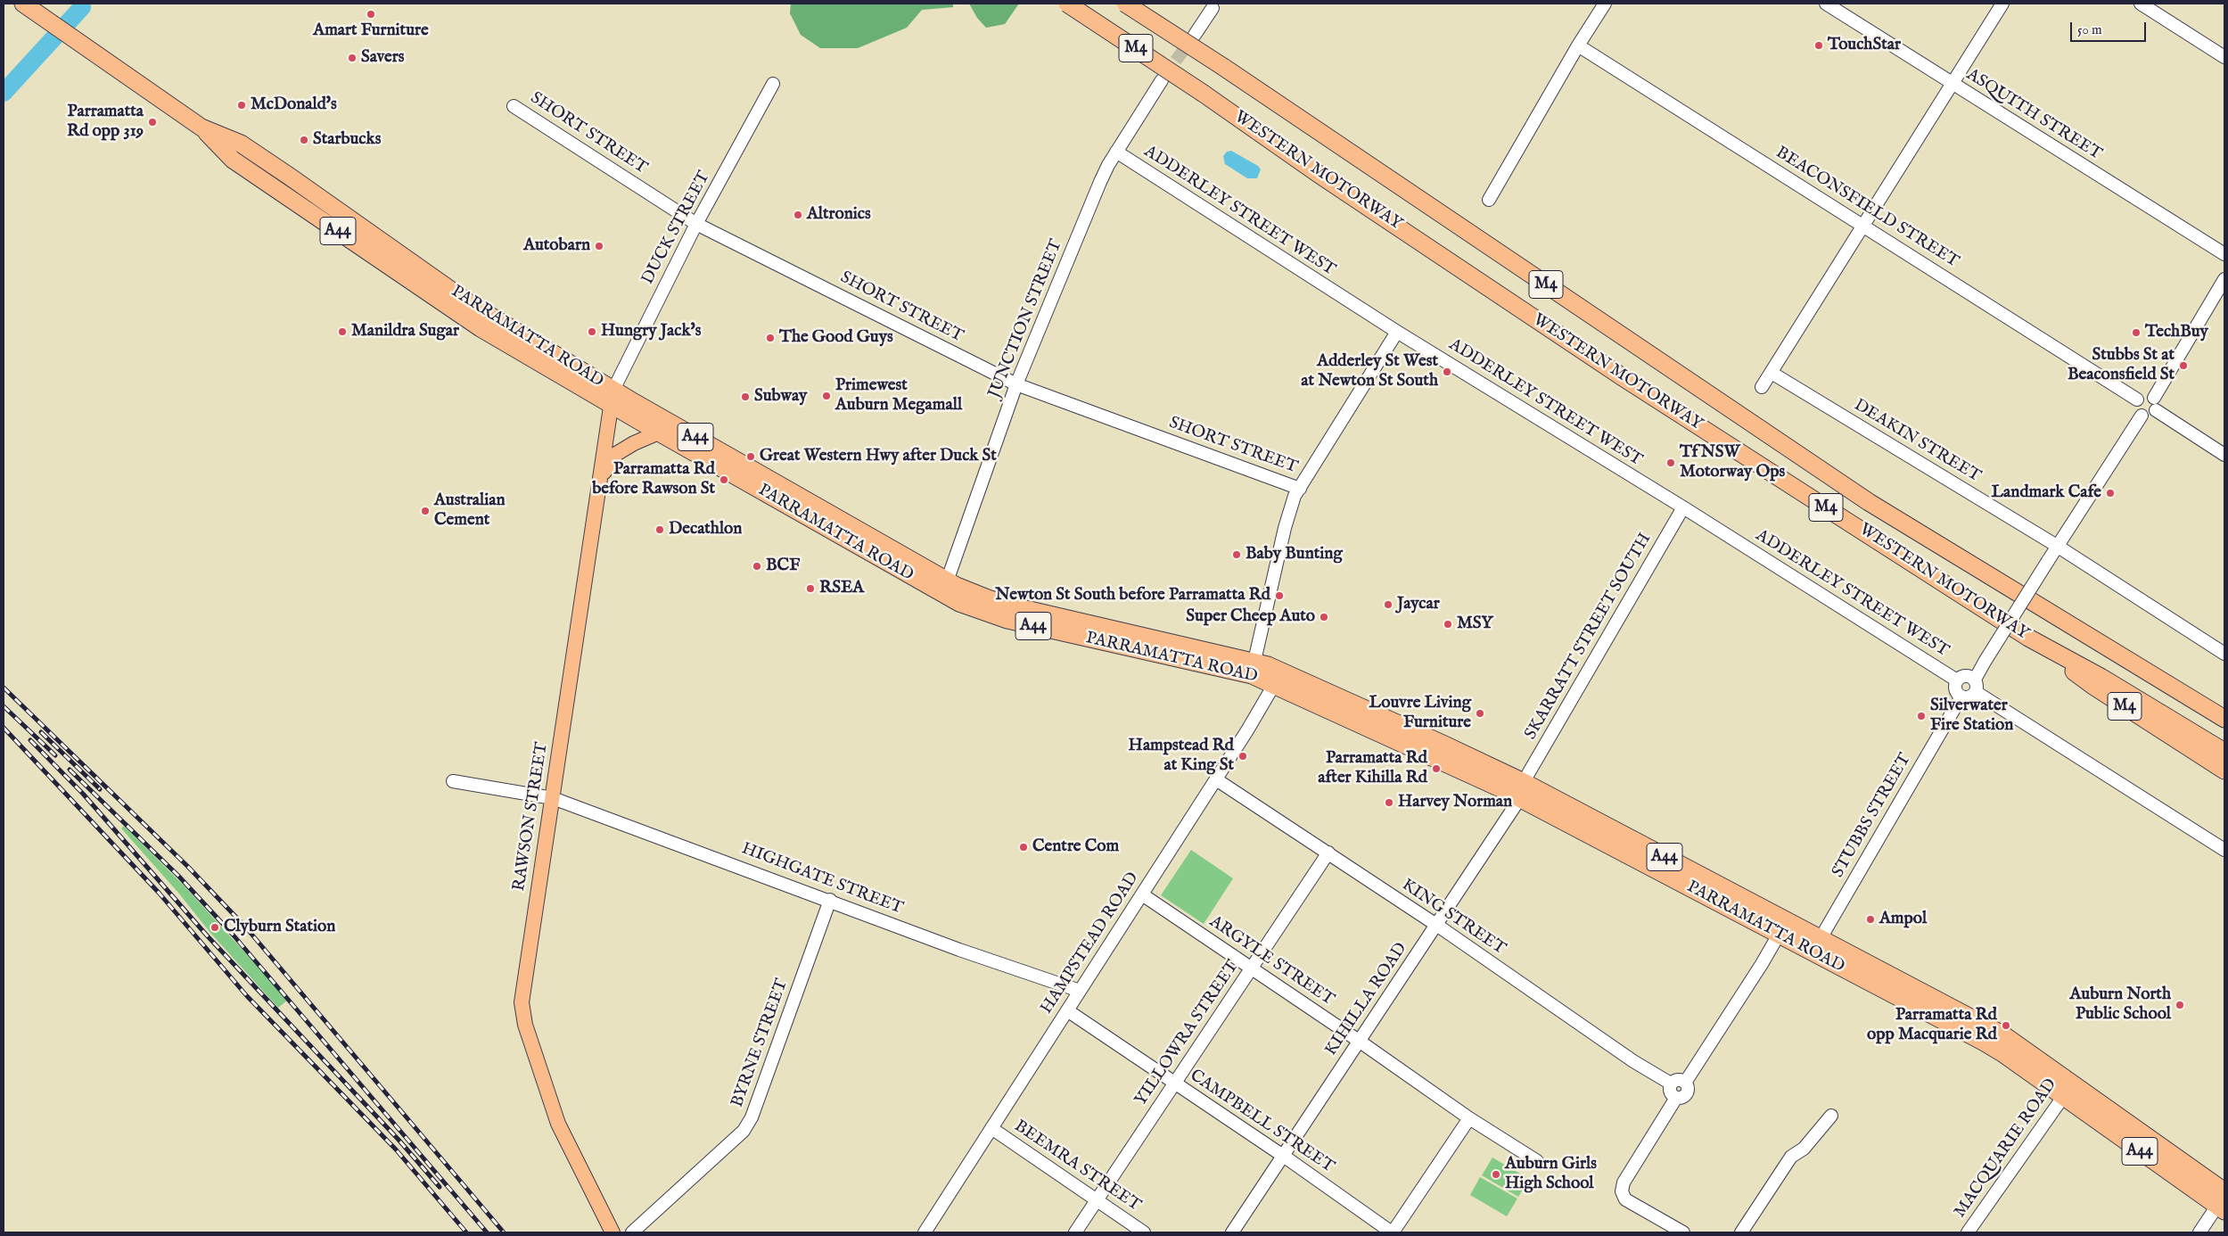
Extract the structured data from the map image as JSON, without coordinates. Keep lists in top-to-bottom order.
{
  "streets": {
    "highway": [
      "M4",
      "WESTERN MOTORWAY",
      "A44",
      "PARRAMATTA ROAD"
    ],
    "main road": ["RAWSON STREET"],
    "street": [
      "ASQUITH STREET",
      "SHORT STREET",
      "BEACONSFIELD STREET",
      "ADDERLEY STREET WEST",
      "DUCK STREET",
      "JUNCTION STREET",
      "DEAKIN STREET",
      "SKARRATT STREET SOUTH",
      "STUBBS STREET",
      "HIGHGATE STREET",
      "KING STREET",
      "HAMPSTEAD ROAD",
      "ARGYLE STREET",
      "KIHILLA ROAD",
      "YILLOWRA STREET",
      "BYRNE STREET",
      "CAMPBELL STREET",
      "MACQUARIE ROAD",
      "BEEMRA STREET"
    ]
  },
  "crossings": [
    ["M4", "WESTERN MOTORWAY"],
    ["SHORT STREET", "DUCK STREET"],
    ["SHORT STREET", "JUNCTION STREET"],
    ["ADDERLEY STREET WEST", "JUNCTION STREET"],
    ["ADDERLEY STREET WEST", "SKARRATT STREET SOUTH"],
    ["ADDERLEY STREET WEST", "STUBBS STREET"],
    ["DUCK STREET", "PARRAMATTA ROAD"],
    ["DUCK STREET", "RAWSON STREET"],
    ["JUNCTION STREET", "PARRAMATTA ROAD"],
    ["PARRAMATTA ROAD", "SKARRATT STREET SOUTH"],
    ["PARRAMATTA ROAD", "STUBBS STREET"],
    ["PARRAMATTA ROAD", "RAWSON STREET"],
    ["PARRAMATTA ROAD", "HAMPSTEAD ROAD"],
    ["PARRAMATTA ROAD", "KIHILLA ROAD"],
    ["PARRAMATTA ROAD", "MACQUARIE ROAD"],
    ["SKARRATT STREET SOUTH", "KIHILLA ROAD"],
    ["RAWSON STREET", "HIGHGATE STREET"],
    ["HIGHGATE STREET", "HAMPSTEAD ROAD"],
    ["HIGHGATE STREET", "BYRNE STREET"],
    ["KING STREET", "HAMPSTEAD ROAD"],
    ["KING STREET", "KIHILLA ROAD"],
    ["KING STREET", "YILLOWRA STREET"],
    ["HAMPSTEAD ROAD", "ARGYLE STREET"],
    ["HAMPSTEAD ROAD", "CAMPBELL STREET"],
    ["HAMPSTEAD ROAD", "BEEMRA STREET"],
    ["ARGYLE STREET", "KIHILLA ROAD"],
    ["ARGYLE STREET", "YILLOWRA STREET"],
    ["KIHILLA ROAD", "CAMPBELL STREET"],
    ["YILLOWRA STREET", "CAMPBELL STREET"],
    ["YILLOWRA STREET", "BEEMRA STREET"]
  ],
  "places": [
    "Amart Furniture",
    "TouchStar",
    "Savers",
    "McDonald's",
    "Parramatta Rd opp 319",
    "Starbucks",
    "Altronics",
    "Autobarn",
    "Manildra Sugar",
    "Hungry Jack's",
    "TechBuy",
    "The Good Guys",
    "Stubbs St at Beaconsfield St",
    "Adderley St West at Newton St South",
    "Primewest Auburn Megamall",
    "Subway",
    "Great Western Hwy after Duck St",
    "TfNSW Motorway Ops",
    "Parramatta Rd before Rawson St",
    "Landmark Cafe",
    "Australian Cement",
    "Decathlon",
    "Baby Bunting",
    "BCF",
    "RSEA",
    "Newton St South before Parramatta Rd",
    "Jaycar",
    "Super Cheep Auto",
    "MSY",
    "Louvre Living Furniture",
    "Silverwater Fire Station",
    "Hampstead Rd at King St",
    "Parramatta Rd after Kihilla Rd",
    "Harvey Norman",
    "Centre Com",
    "Ampol",
    "Clyburn Station",
    "Auburn North Public School",
    "Parramatta Rd opp Macquarie Rd",
    "Auburn Girls High School"
  ],
  "scale_bar": "50 m"
}
